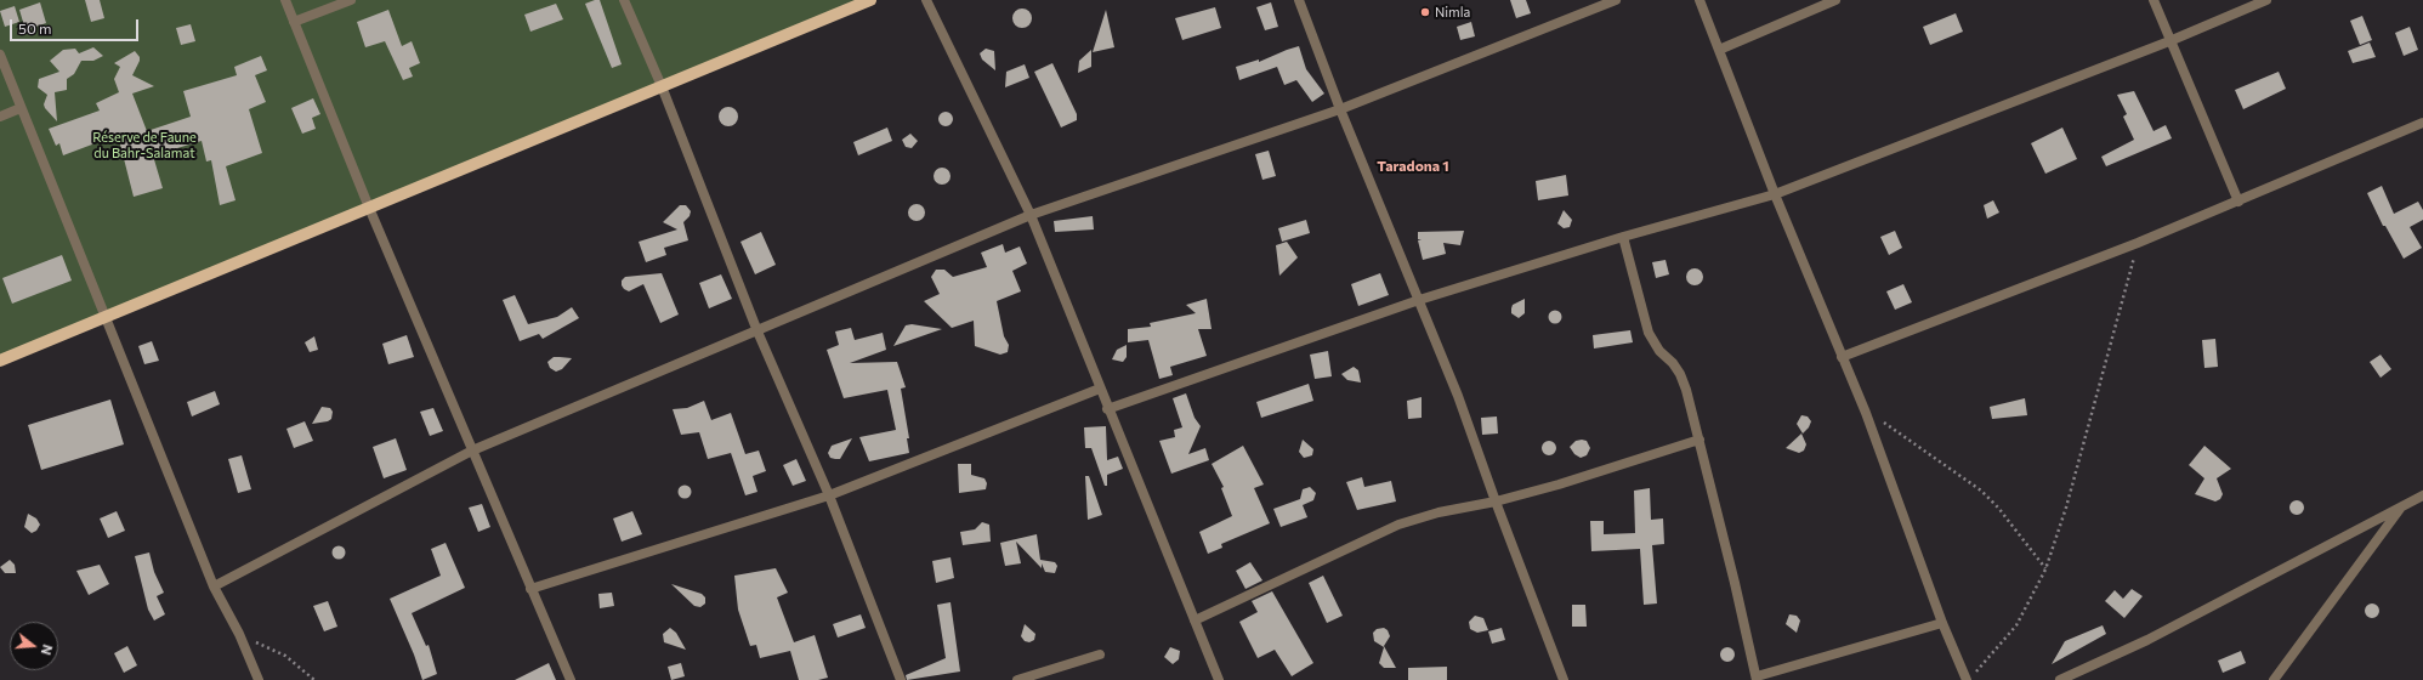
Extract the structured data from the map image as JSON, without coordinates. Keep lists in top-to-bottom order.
{
  "districts": ["Taradona 1"],
  "parks": ["Réserve de Faune du Bahr-Salamat"],
  "places": ["Nimla"],
  "scale_bar": "50 m",
  "north": "right"
}
